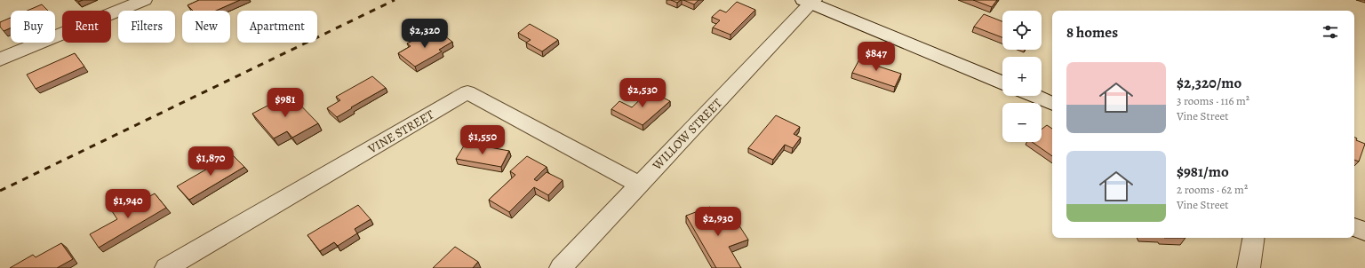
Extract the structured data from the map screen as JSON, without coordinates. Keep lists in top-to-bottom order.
{
  "streets": {
    "street": ["VINE STREET", "WILLOW STREET"]
  },
  "crossings": [
    ["VINE STREET", "WILLOW STREET"]
  ],
  "page": {
    "map_buttons": ["+", "−"],
    "chip": [
      "Buy",
      "Rent",
      "Filters",
      "New",
      "Apartment"
    ],
    "heading": "8 homes",
    "price": [
      "$2,320",
      "$847",
      "$2,530",
      "$981",
      "$1,550",
      "$1,870",
      "$1,940",
      "$2,930"
    ],
    "list": [
      {
        "name": "$2,320/mo",
        "note": "3 rooms · 116 m² · Vine Street"
      },
      {
        "name": "$981/mo",
        "note": "2 rooms · 62 m² · Vine Street"
      }
    ]
  }
}
